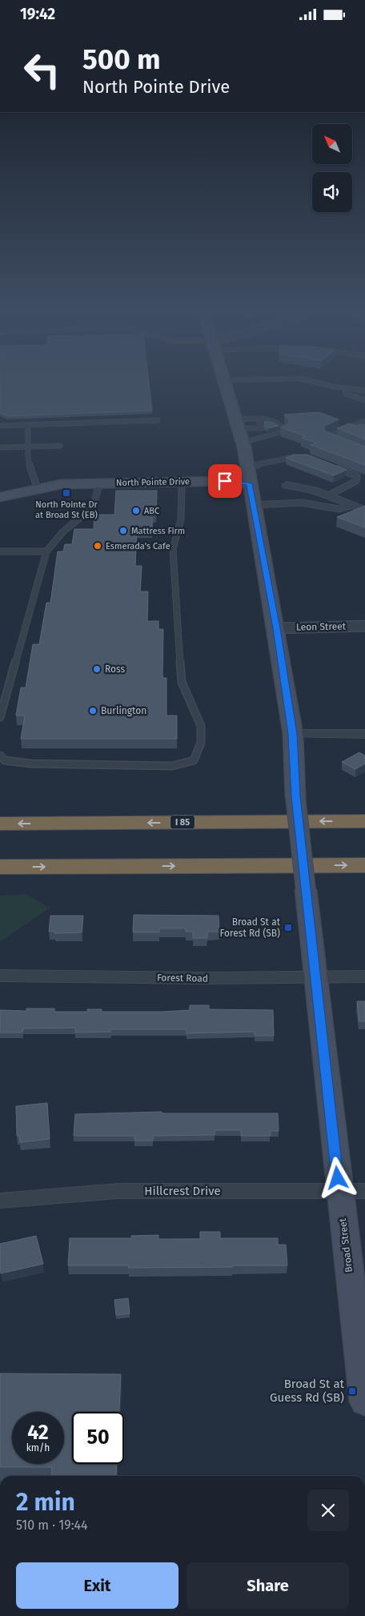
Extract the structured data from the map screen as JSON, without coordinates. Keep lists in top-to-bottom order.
{
  "streets": {
    "highway": ["I 85"],
    "main road": ["North Pointe Drive", "Broad Street"],
    "street": ["Leon Street", "Forest Road", "Hillcrest Drive"]
  },
  "crossings": [
    ["North Pointe Drive", "Broad Street"],
    ["Leon Street", "Broad Street"],
    ["Forest Road", "Broad Street"],
    ["Hillcrest Drive", "Broad Street"]
  ],
  "places": {
    "transit": ["North Pointe Dr at Broad St (EB)", "Broad St at Forest Rd (SB)", "Broad St at Guess Rd (SB)"],
    "other": [
      "ABC",
      "Mattress Firm",
      "Esmerada's Cafe",
      "Ross",
      "Burlington"
    ]
  },
  "north": "top left",
  "page": {
    "status": "19:42",
    "turn": ["500 m", "North Pointe Drive"],
    "speed": "42 km/h",
    "limit": "50",
    "heading": ["2 min", "510 m · 19:44"],
    "buttons": ["Exit", "Share"]
  }
}
